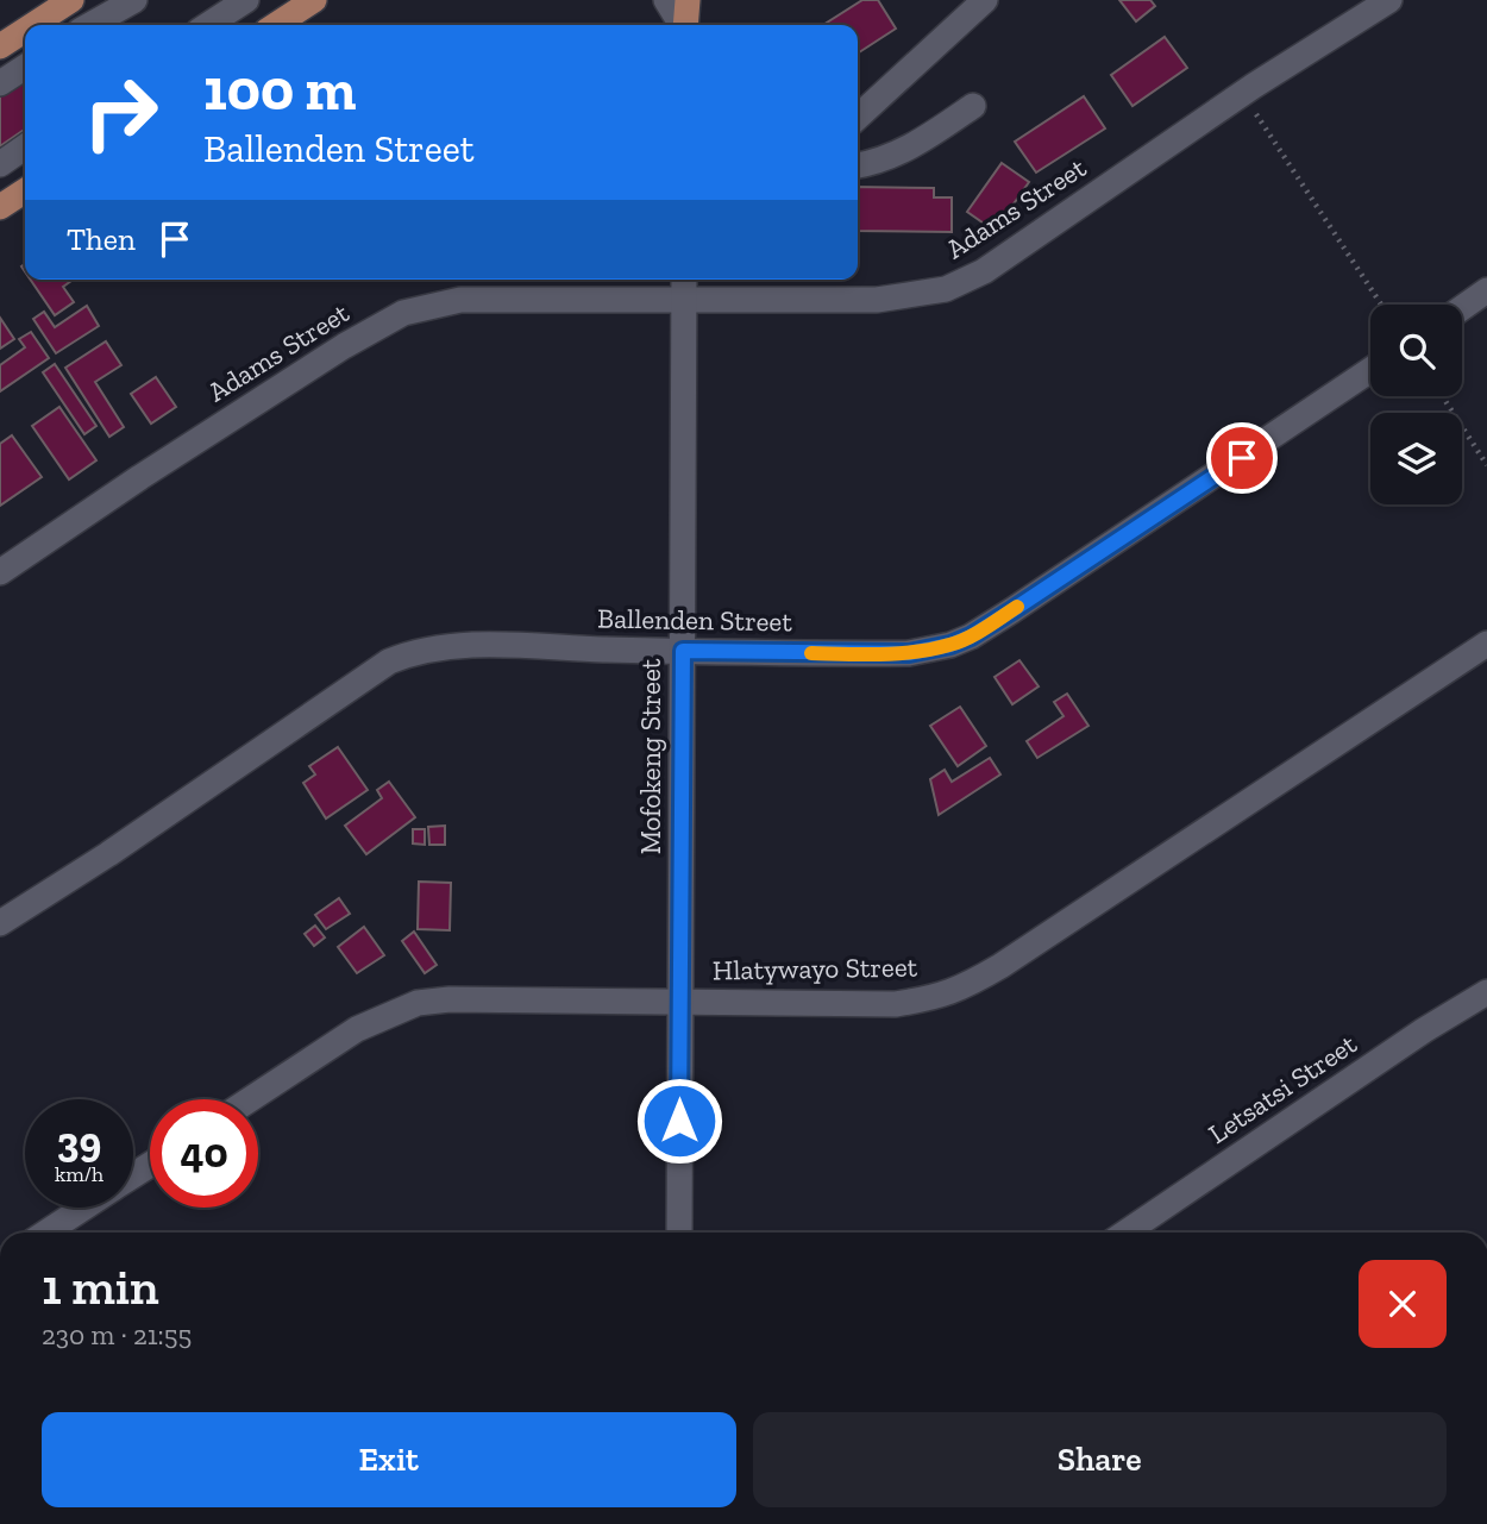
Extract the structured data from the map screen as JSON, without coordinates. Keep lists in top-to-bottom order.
{
  "streets": {
    "street": [
      "Adams Street",
      "Ballenden Street",
      "Mofokeng Street",
      "Hlatywayo Street",
      "Letsatsi Street"
    ]
  },
  "crossings": [
    ["Adams Street", "Mofokeng Street"],
    ["Ballenden Street", "Mofokeng Street"],
    ["Mofokeng Street", "Hlatywayo Street"]
  ],
  "page": {
    "turn": ["100 m", "Ballenden Street"],
    "then": "Then",
    "speed": "39 km/h",
    "limit": "40",
    "heading": ["1 min", "230 m · 21:55"],
    "buttons": ["Exit", "Share"]
  }
}
